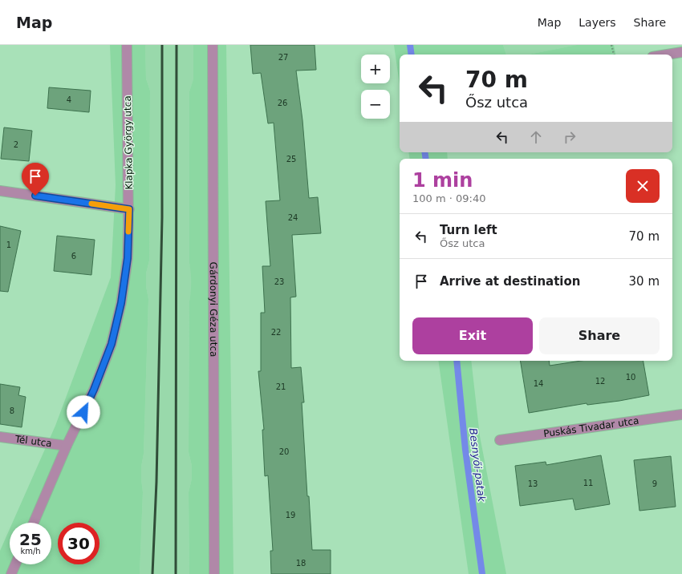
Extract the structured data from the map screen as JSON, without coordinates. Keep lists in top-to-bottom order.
{
  "streets": {
    "street": [
      "Klapka György utca",
      "Gárdonyi Géza utca",
      "Puskás Tivadar utca",
      "Tél utca"
    ]
  },
  "crossings": [
    ["Klapka György utca", "Tél utca"]
  ],
  "water": ["Besnyői-patak"],
  "house_numbers": [
    "27",
    "4",
    "26",
    "2",
    "25",
    "24",
    "1",
    "6",
    "23",
    "22",
    "10",
    "12",
    "14",
    "21",
    "8",
    "20",
    "11",
    "13",
    "9",
    "19",
    "18"
  ],
  "page": {
    "header": "Map",
    "nav": ["Map", "Layers", "Share"],
    "map_buttons": ["+", "−"],
    "turn": ["70 m", "Ősz utca"],
    "heading": ["1 min", "100 m · 09:40"],
    "list": [
      {
        "name": "Turn left",
        "note": "Ősz utca",
        "value": "70 m"
      },
      {
        "name": "Arrive at destination",
        "value": "30 m"
      }
    ],
    "buttons": ["Exit", "Share"],
    "speed": "25 km/h",
    "limit": "30"
  }
}
